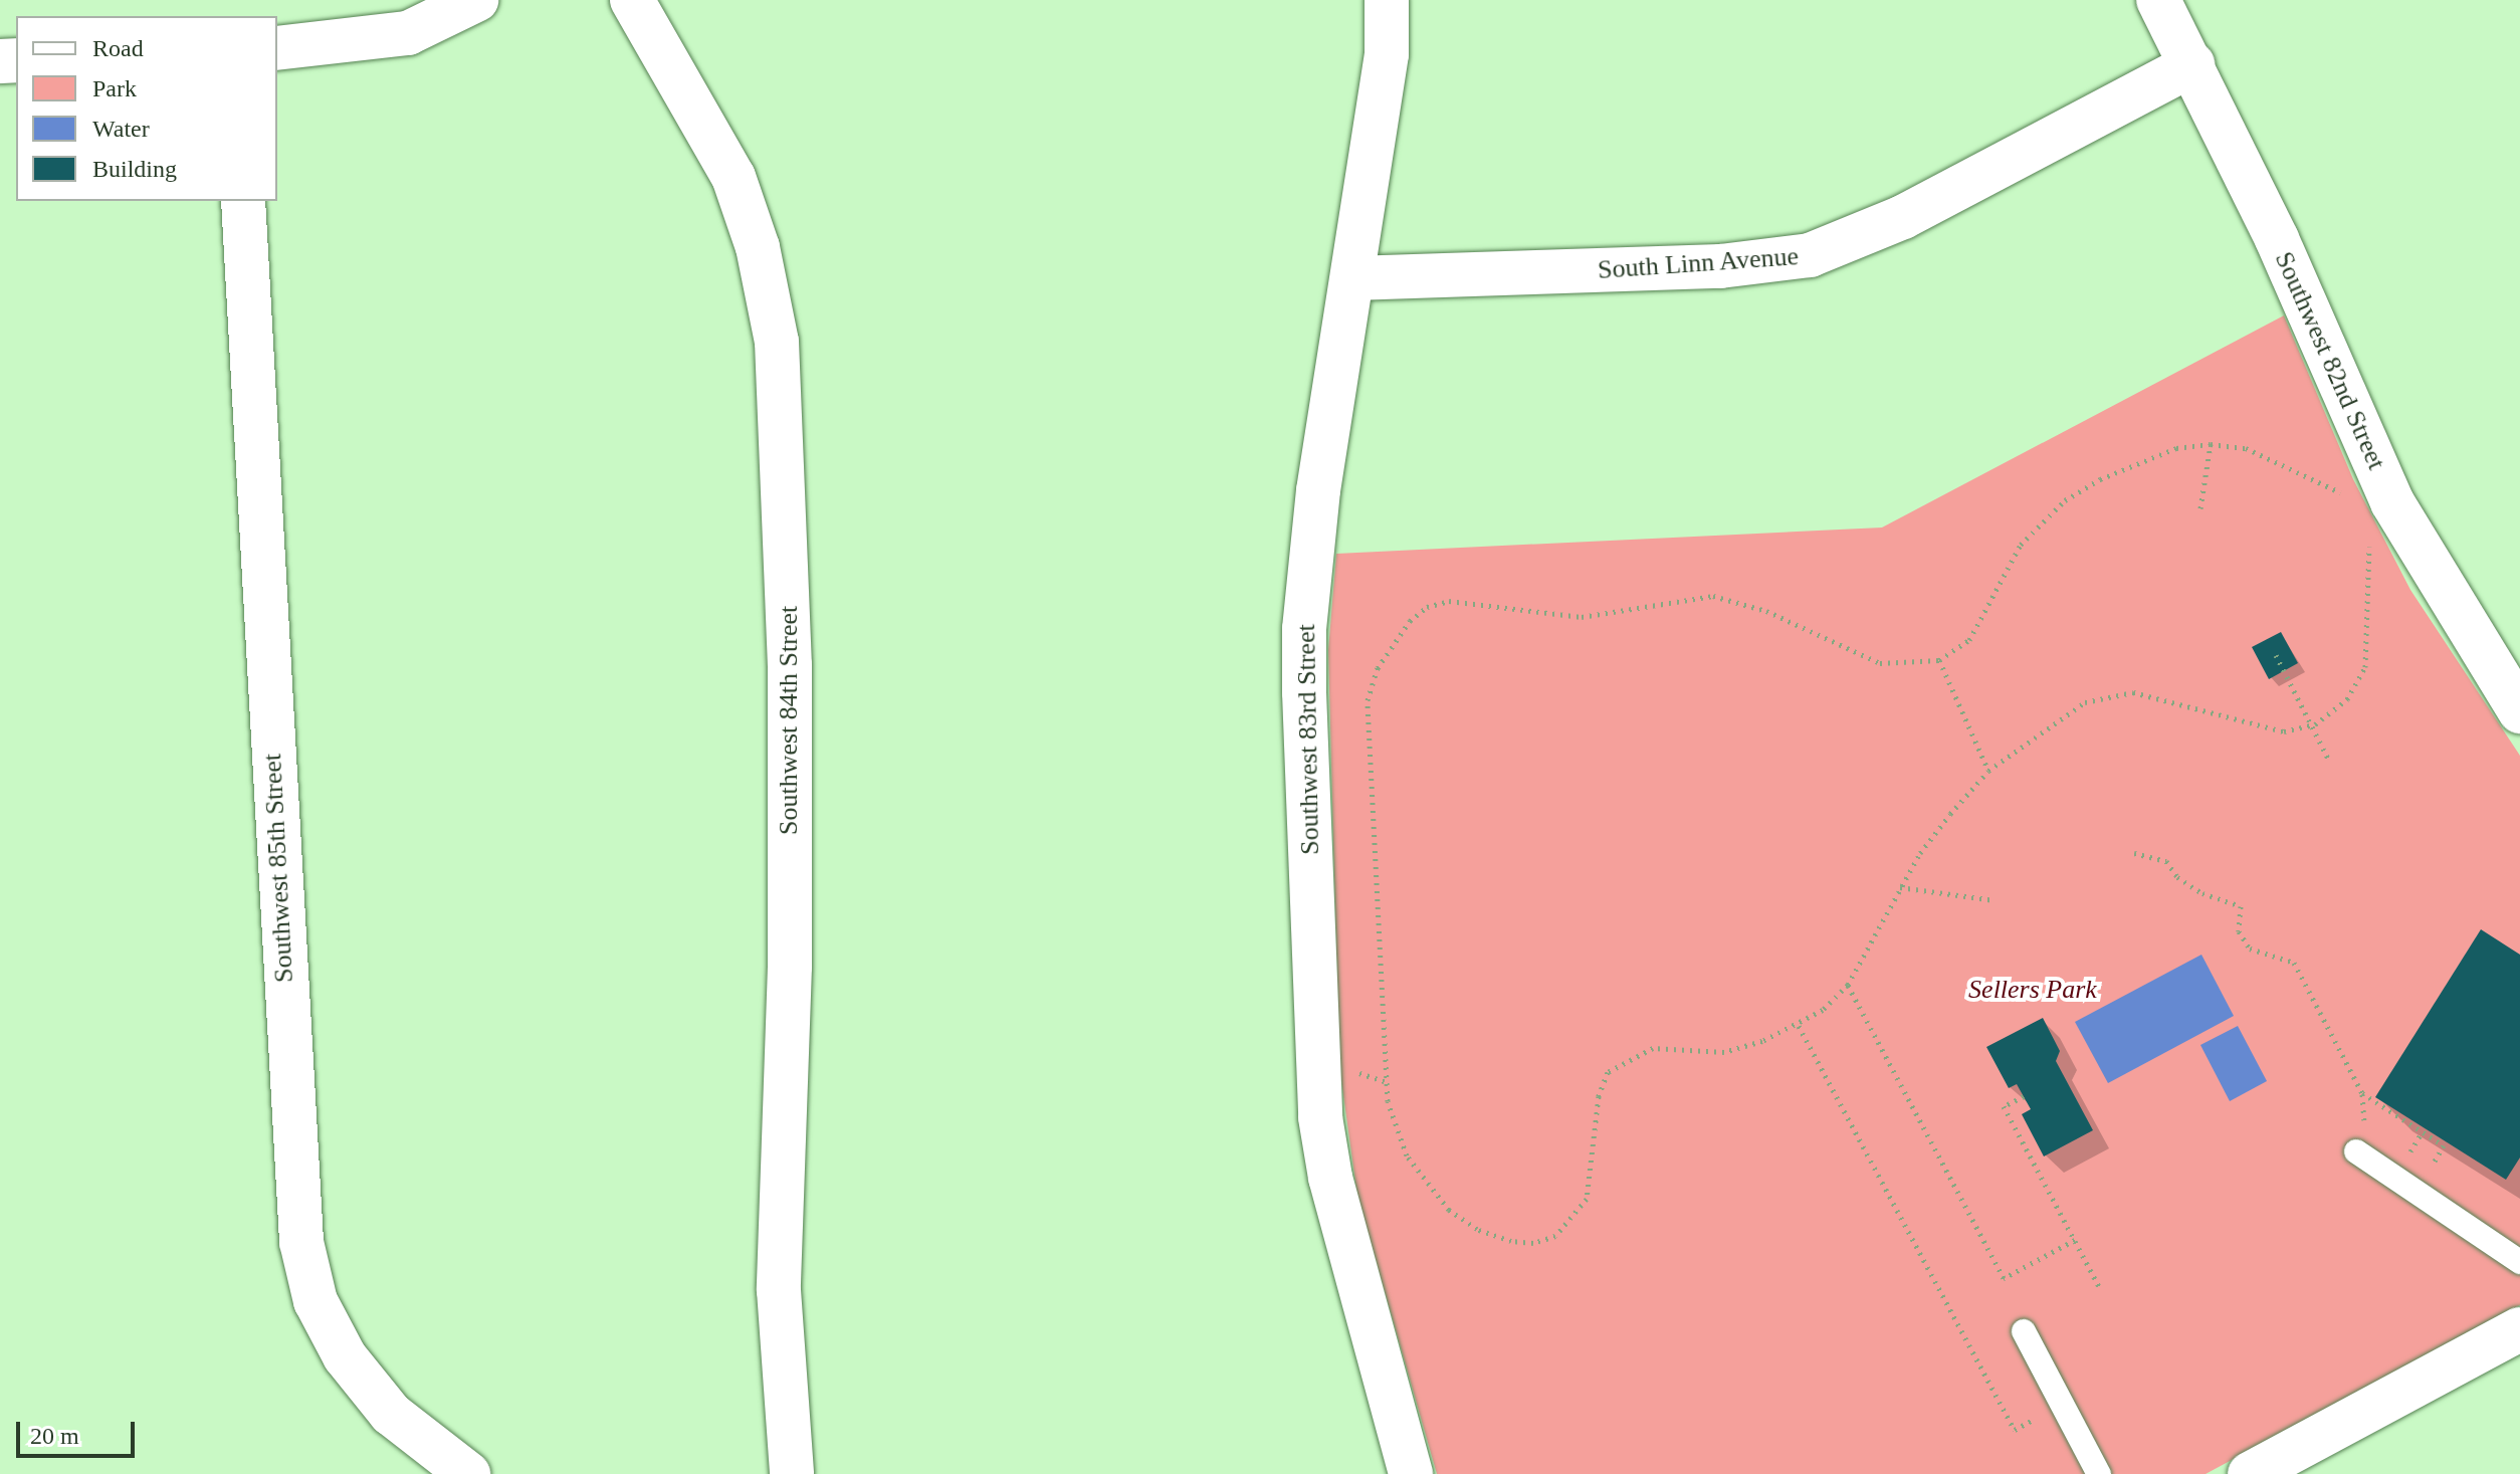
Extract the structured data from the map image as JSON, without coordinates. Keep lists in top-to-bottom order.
{
  "streets": {
    "street": [
      "South Linn Avenue",
      "Southwest 82nd Street",
      "Southwest 84th Street",
      "Southwest 83rd Street",
      "Southwest 85th Street"
    ]
  },
  "crossings": [
    ["South Linn Avenue", "Southwest 82nd Street"],
    ["South Linn Avenue", "Southwest 83rd Street"]
  ],
  "parks": ["Sellers Park"],
  "legend": [
    "Road",
    "Park",
    "Water",
    "Building"
  ],
  "scale_bar": "20 m"
}
